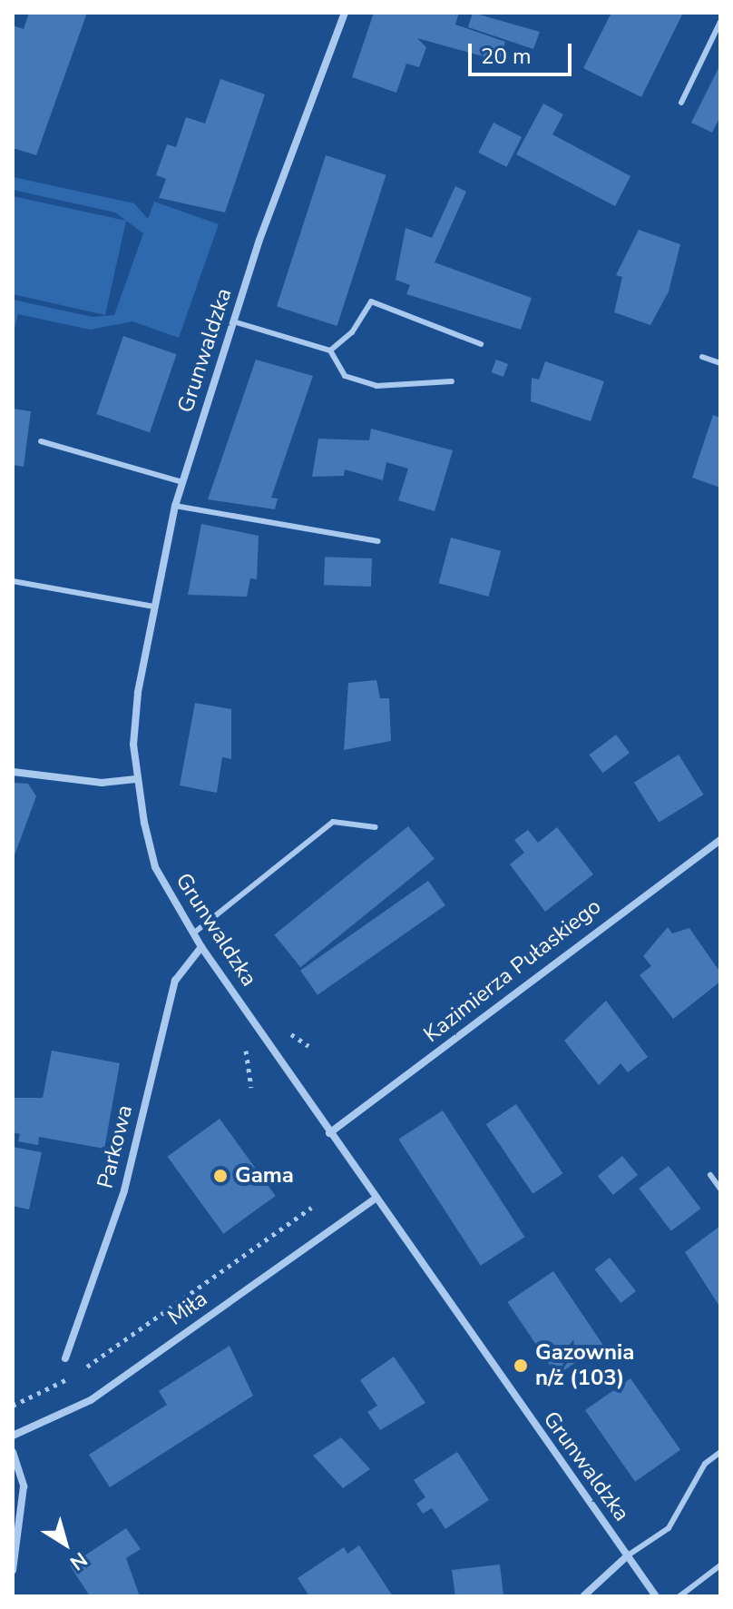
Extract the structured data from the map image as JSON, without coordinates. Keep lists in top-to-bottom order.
{
  "streets": {
    "street": [
      "Grunwaldzka",
      "Kazimierza Pułaskiego",
      "Parkowa",
      "Miła"
    ]
  },
  "crossings": [
    ["Grunwaldzka", "Kazimierza Pułaskiego"],
    ["Grunwaldzka", "Parkowa"],
    ["Grunwaldzka", "Miła"]
  ],
  "places": ["Gama", "Gazownia n/ż (103)"],
  "scale_bar": "20 m",
  "north": "bottom right"
}
